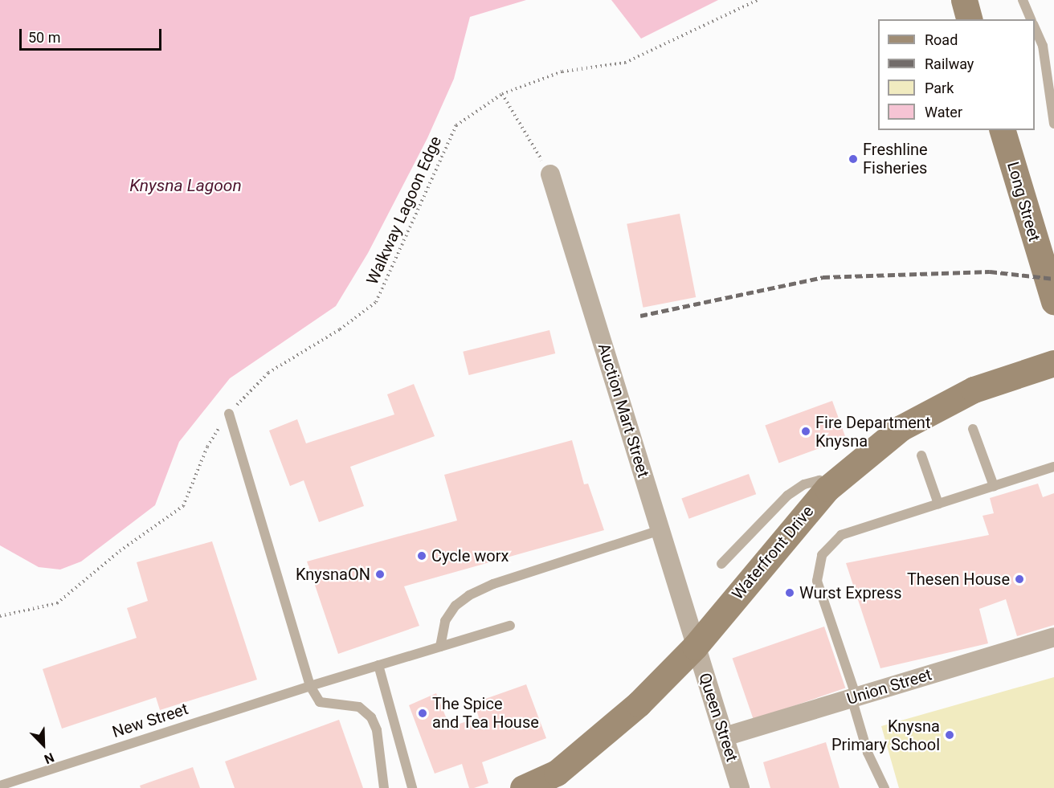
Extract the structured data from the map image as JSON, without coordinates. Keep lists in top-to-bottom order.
{
  "streets": {
    "street": [
      "Long Street",
      "Auction Mart Street",
      "Waterfront Drive",
      "Union Street",
      "Queen Street"
    ],
    "lane": ["New Street"],
    "path": ["Walkway Lagoon Edge"]
  },
  "crossings": [
    ["Auction Mart Street", "Waterfront Drive"],
    ["Auction Mart Street", "Queen Street"],
    ["Waterfront Drive", "Queen Street"],
    ["Union Street", "Queen Street"]
  ],
  "water": ["Knysna Lagoon"],
  "places": [
    "Freshline Fisheries",
    "Fire Department Knysna",
    "Cycle worx",
    "KnysnaON",
    "Thesen House",
    "Wurst Express",
    "The Spice and Tea House",
    "Knysna Primary School"
  ],
  "legend": [
    "Road",
    "Railway",
    "Park",
    "Water"
  ],
  "scale_bar": "50 m",
  "north": "bottom right"
}
